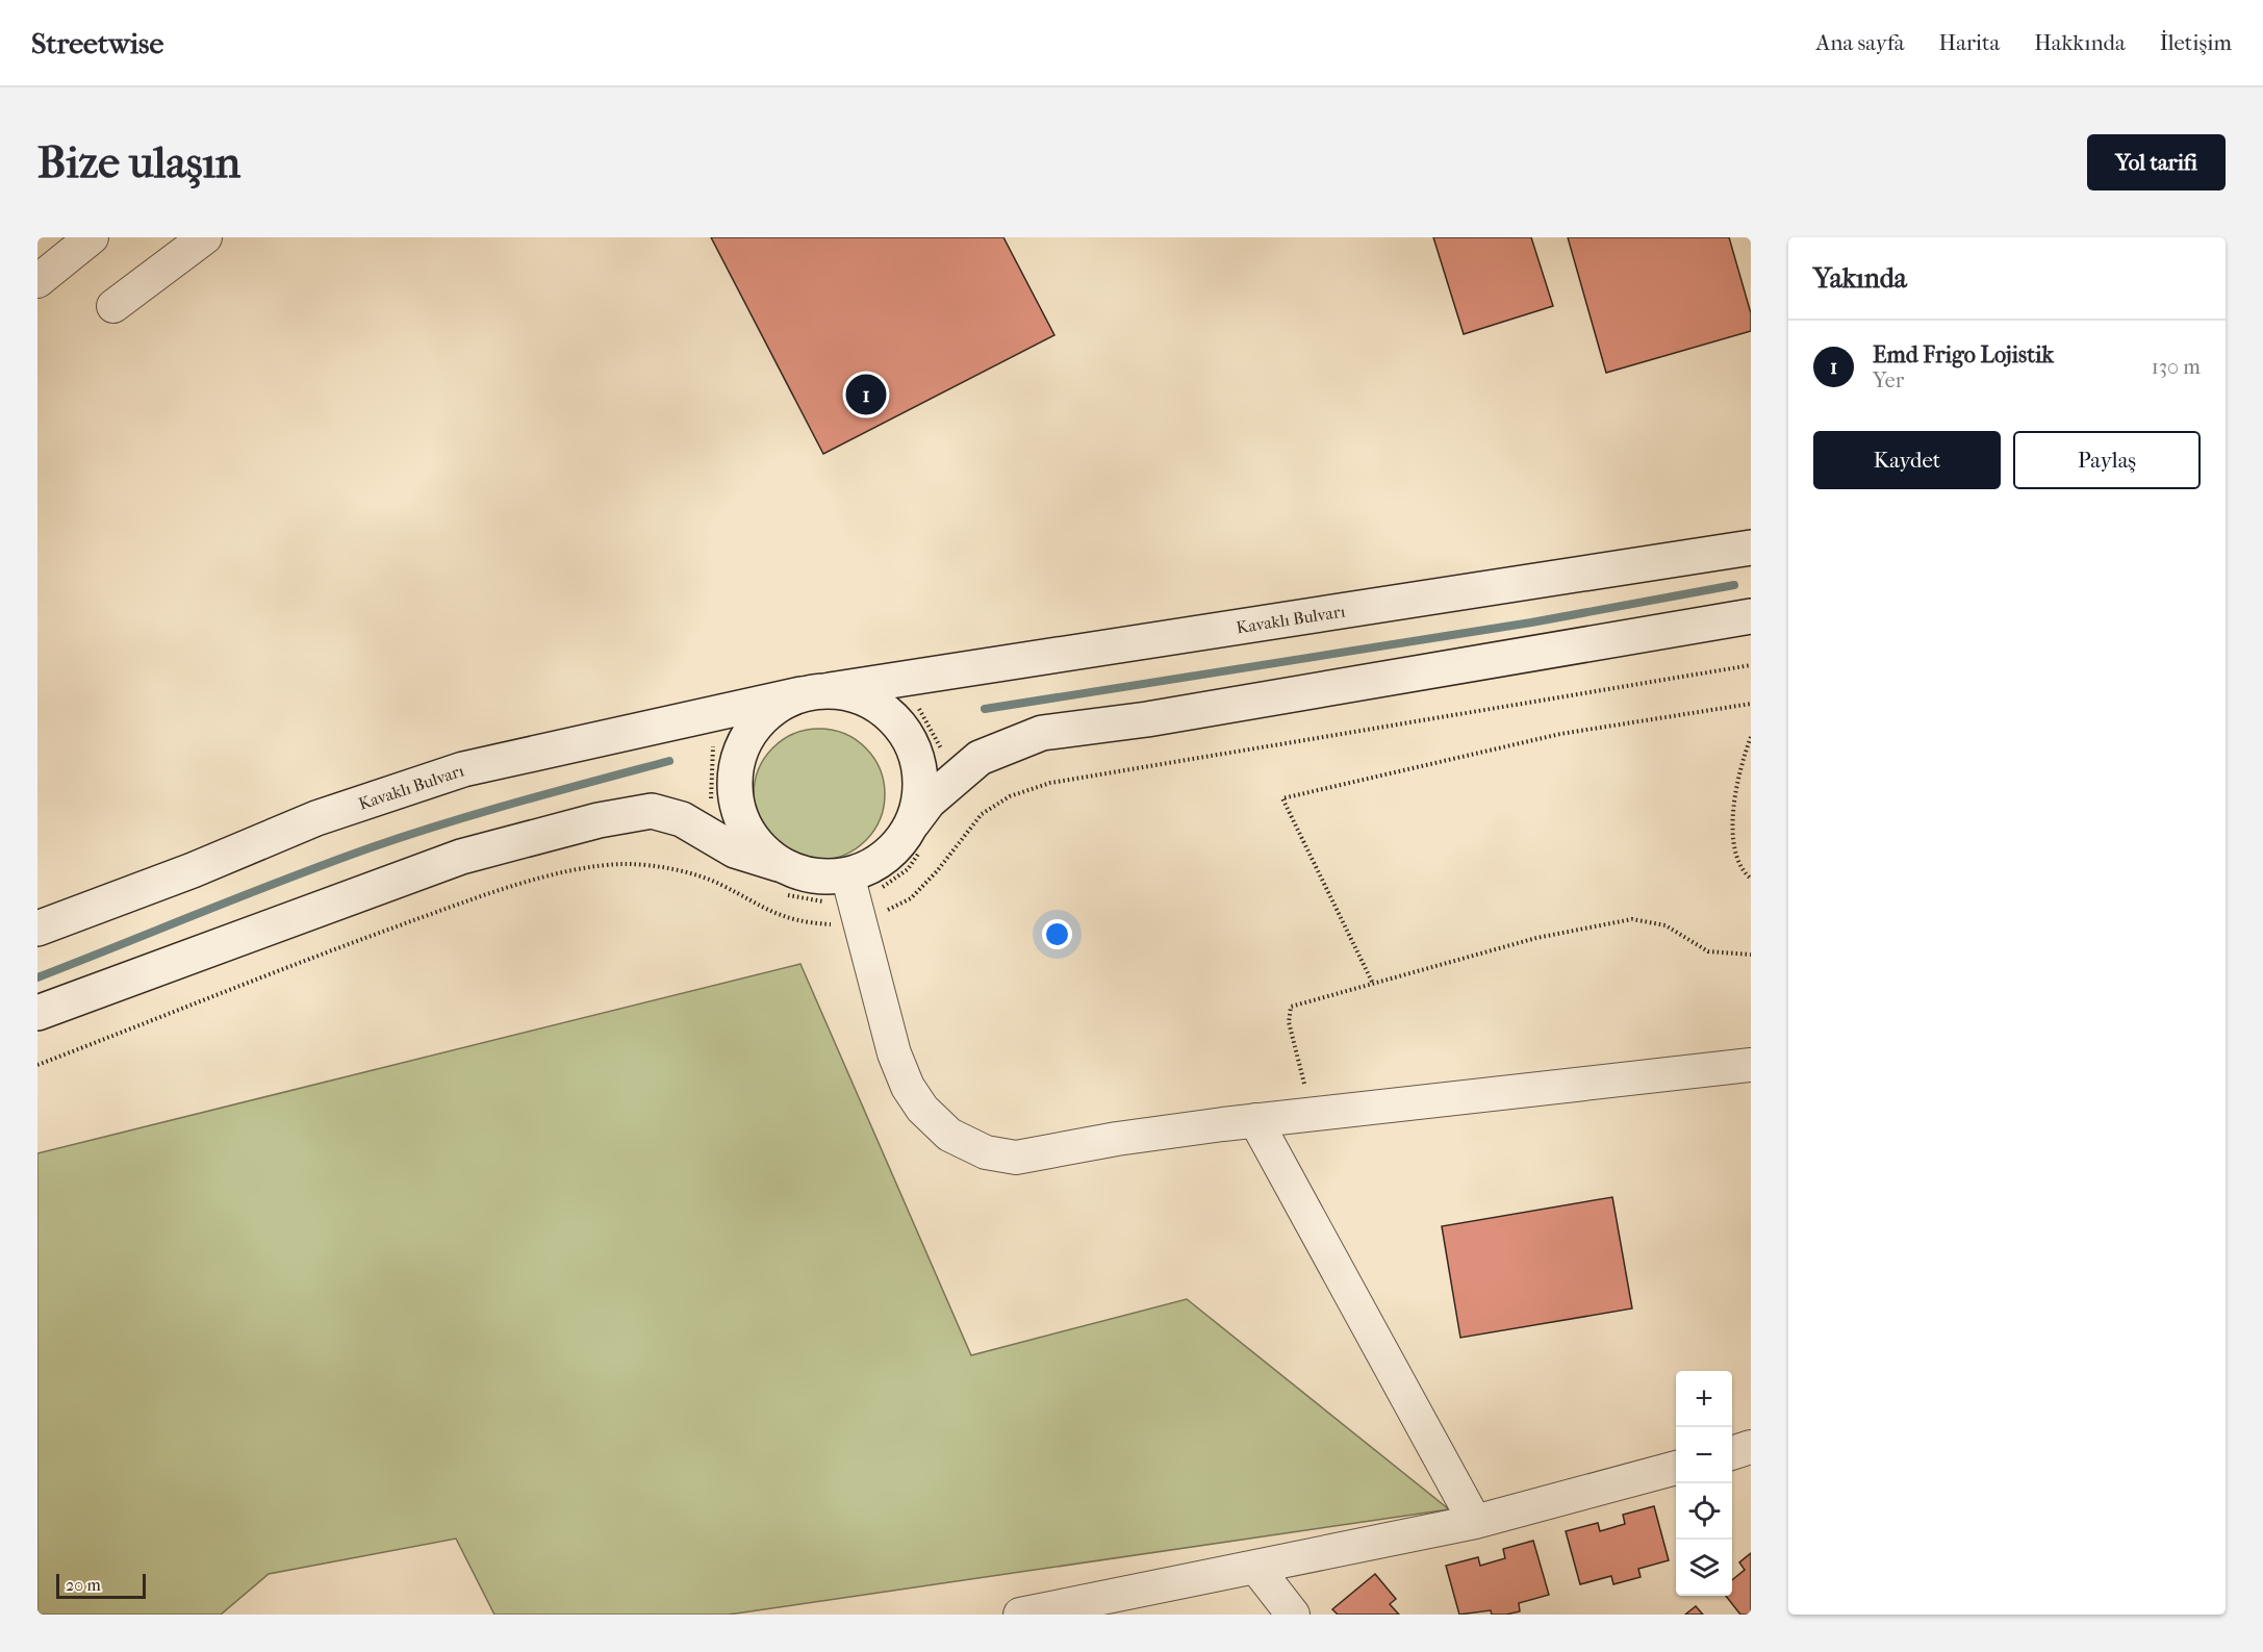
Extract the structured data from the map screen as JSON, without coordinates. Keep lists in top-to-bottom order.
{
  "streets": {
    "main road": ["Kavaklı Bulvarı"]
  },
  "scale_bar": "20 m",
  "page": {
    "header": "Streetwise",
    "nav": [
      "Ana sayfa",
      "Harita",
      "Hakkında",
      "İletişim"
    ],
    "buttons": [
      "Yol tarifi",
      ["Kaydet", "Paylaş"]
    ],
    "title": "Bize ulaşın",
    "heading": "Yakında",
    "list": [
      {
        "mark": "1",
        "name": "Emd Frigo Lojistik",
        "note": "Yer",
        "value": "130 m"
      }
    ],
    "pins": "1",
    "map_buttons": ["+", "−"],
    "scale": "20 m"
  }
}
